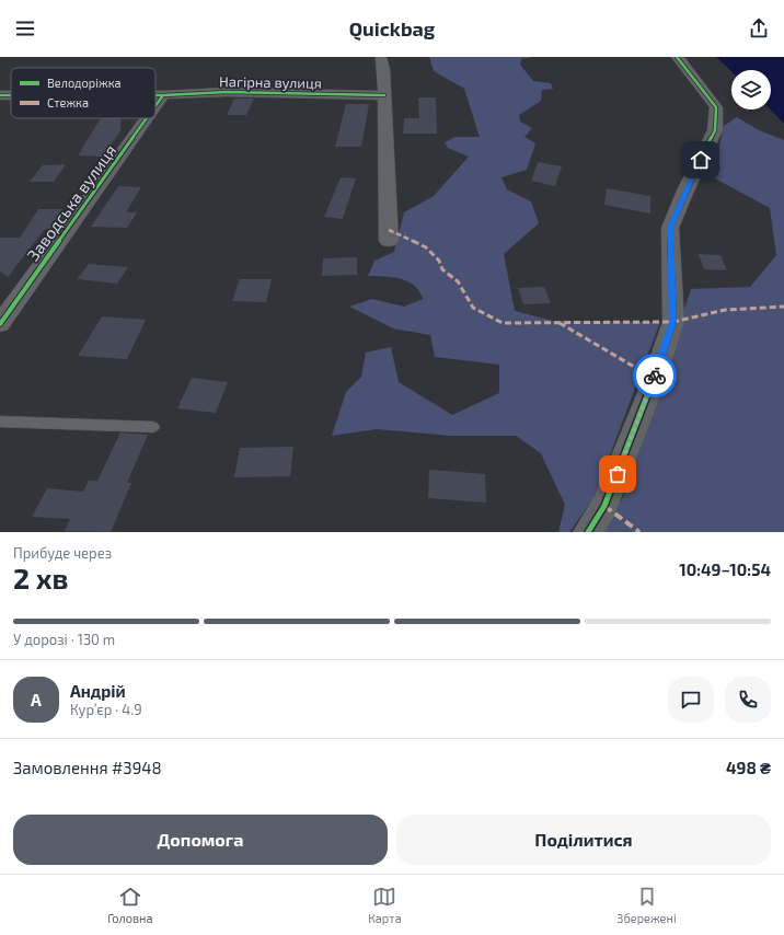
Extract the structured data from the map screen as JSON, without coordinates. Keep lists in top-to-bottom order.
{
  "streets": {
    "street": ["Нагірна вулиця", "Заводська вулиця"]
  },
  "crossings": [
    ["Нагірна вулиця", "Заводська вулиця"]
  ],
  "legend": ["Велодоріжка", "Стежка"],
  "page": {
    "header": "Quickbag",
    "heading": ["2 хв", "Прибуде через", "10:49–10:54"],
    "panel": [
      "Андрій",
      "Кур’єр · 4.9",
      "Замовлення #3948",
      "498 ₴"
    ],
    "bar": "У дорозі · 130 m",
    "round": "А",
    "buttons": ["Допомога", "Поділитися"],
    "tabs": ["Головна", "Карта", "Збережені"]
  }
}
